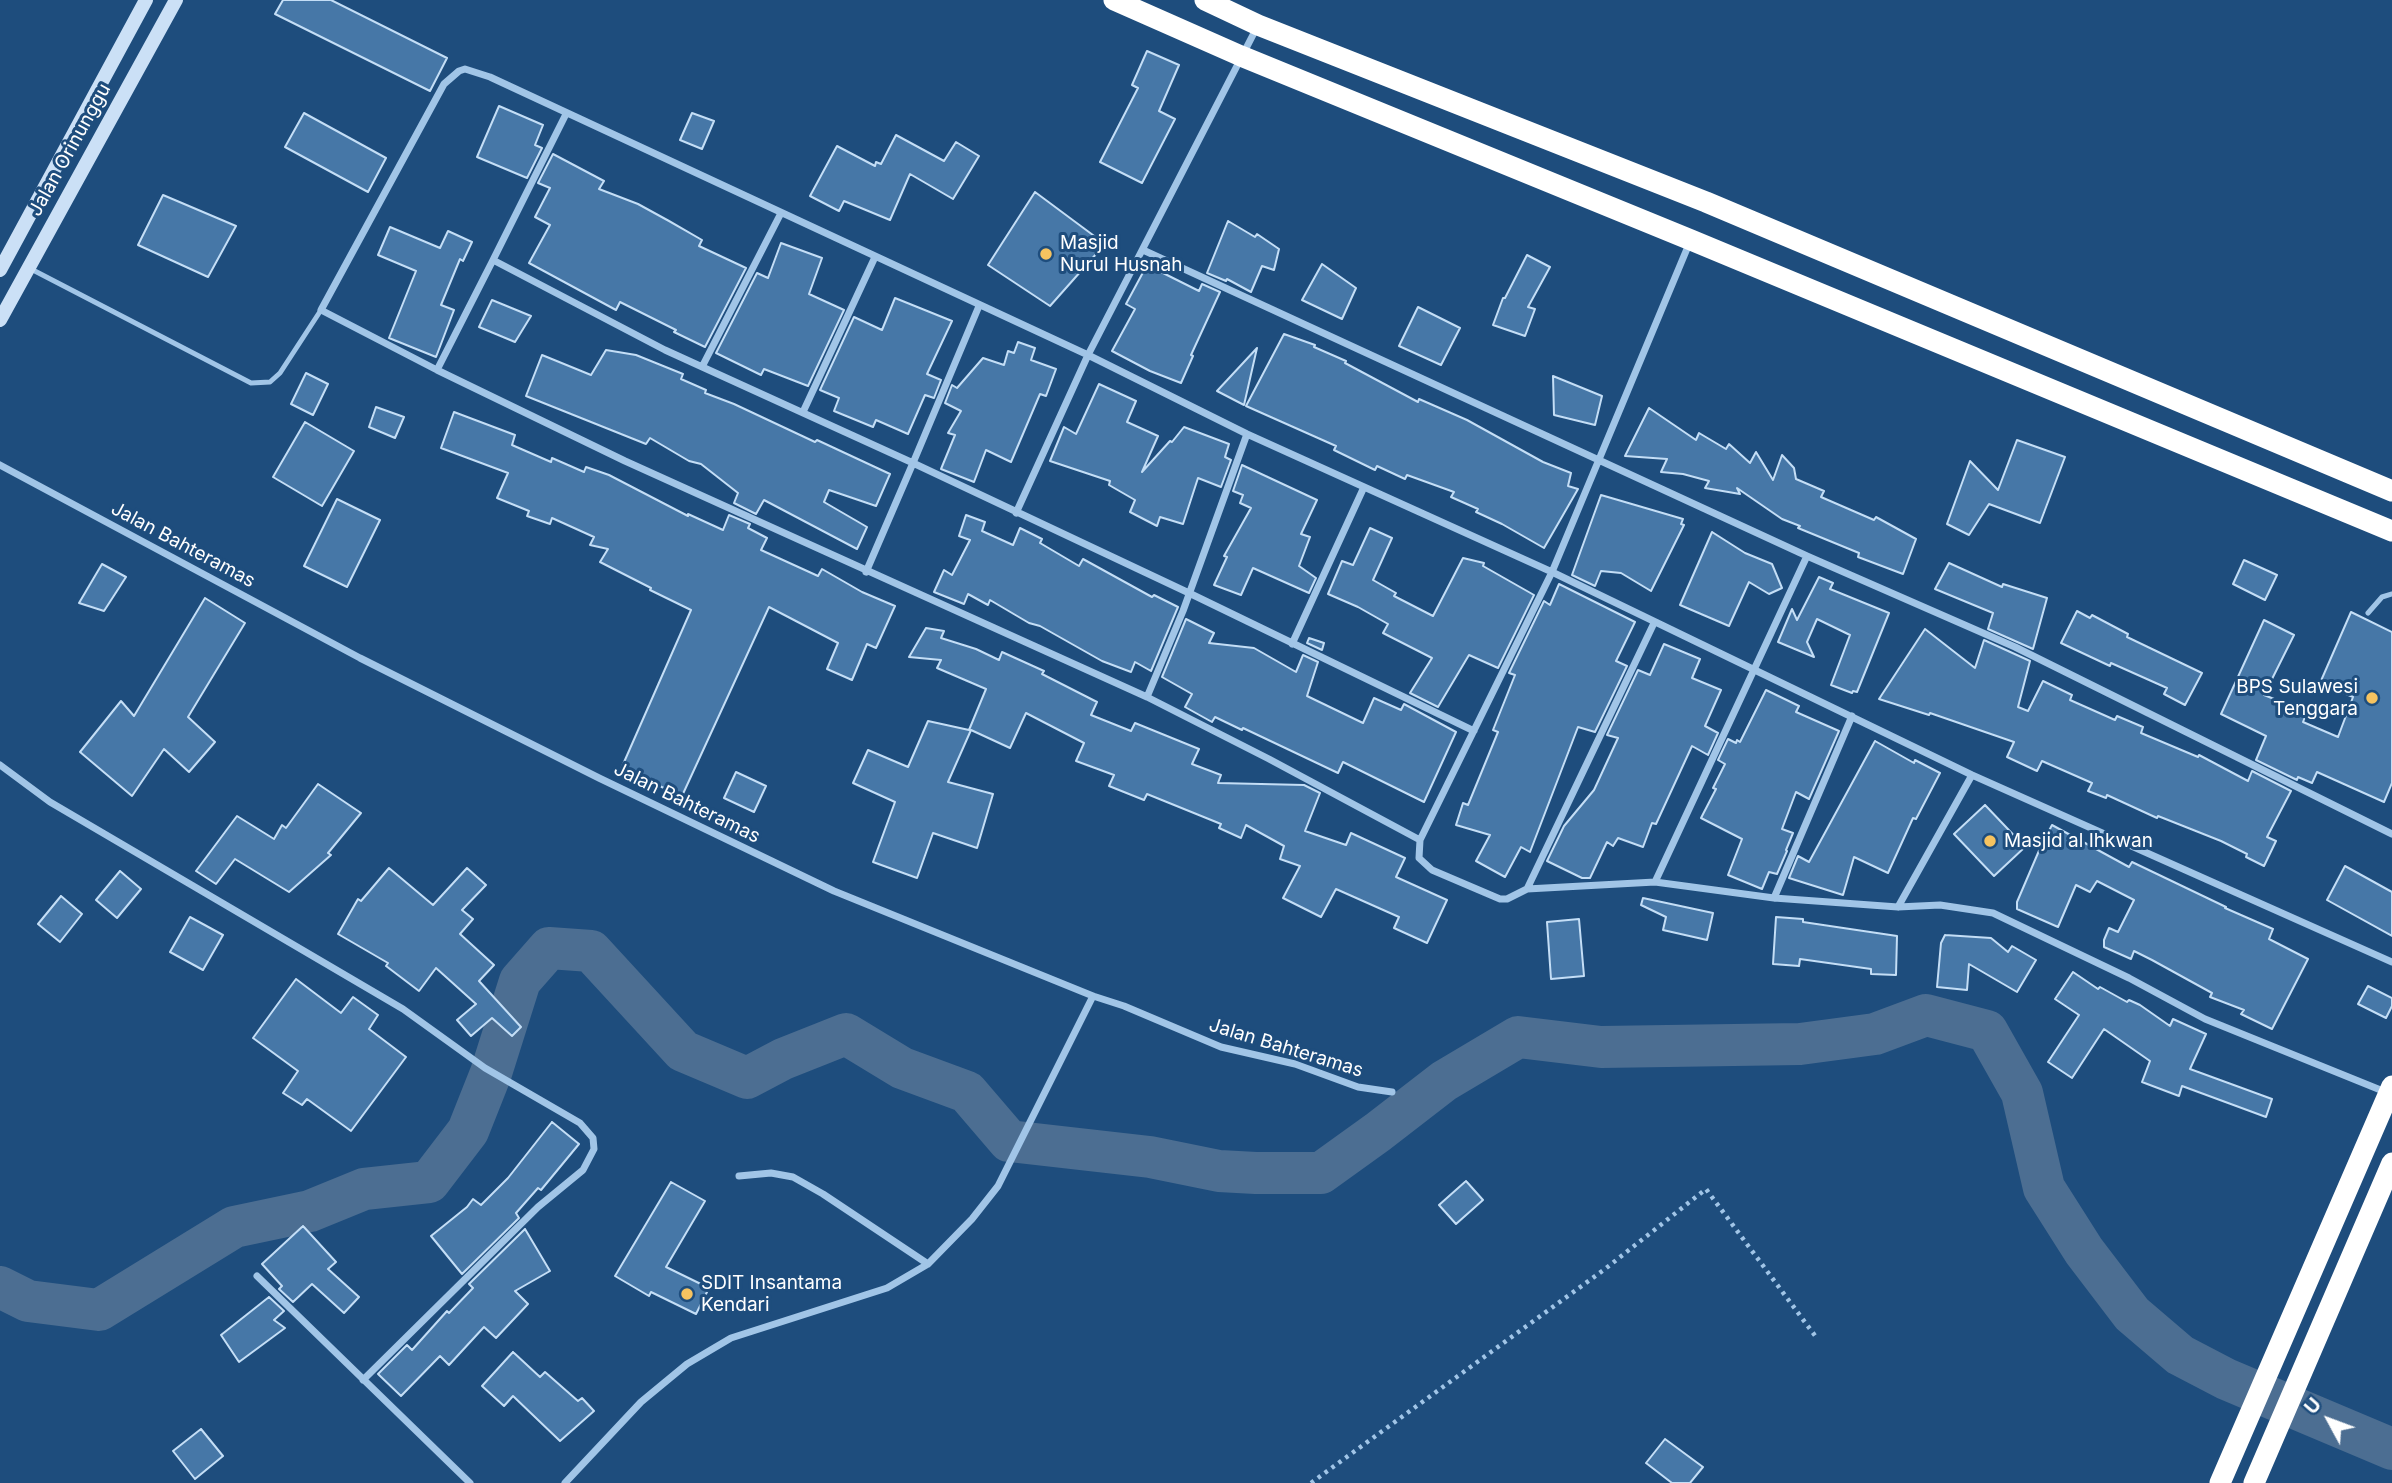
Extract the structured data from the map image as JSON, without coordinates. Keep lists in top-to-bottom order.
{
  "streets": {
    "street": ["Jalan Orinunggu", "Jalan Bahteramas"]
  },
  "places": [
    "Masjid Nurul Husnah",
    "BPS Sulawesi Tenggara",
    "Masjid al Ihkwan",
    "SDIT Insantama Kendari"
  ],
  "north": "top left"
}
